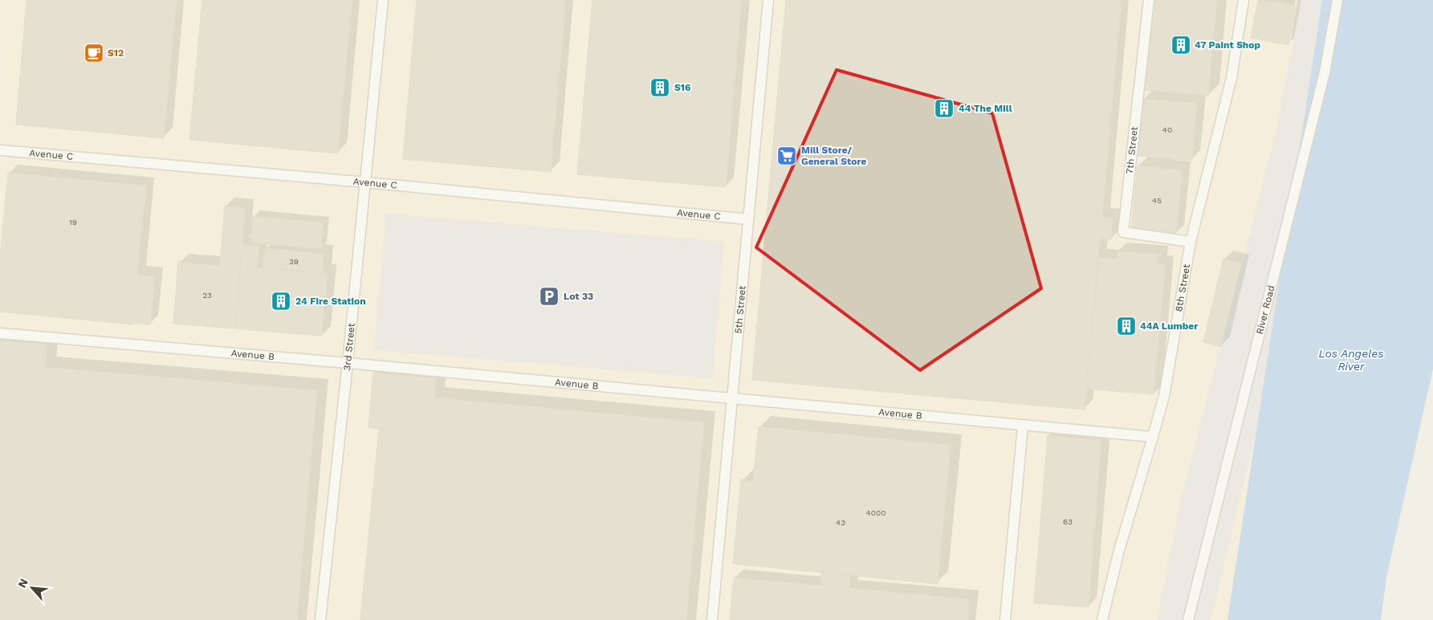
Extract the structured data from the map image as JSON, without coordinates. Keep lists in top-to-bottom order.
{
  "streets": {
    "lane": [
      "7th Street",
      "Avenue C",
      "8th Street",
      "5th Street",
      "River Road",
      "3rd Street",
      "Avenue B"
    ]
  },
  "crossings": [
    ["7th Street", "8th Street"],
    ["Avenue C", "5th Street"],
    ["Avenue C", "3rd Street"],
    ["8th Street", "Avenue B"],
    ["5th Street", "Avenue B"],
    ["3rd Street", "Avenue B"]
  ],
  "water": ["Los Angeles River"],
  "places": {
    "building": [
      "47 Paint Shop",
      "S16",
      "44 The Mill",
      "24 Fire Station",
      "44A Lumber"
    ],
    "cafe": ["S12"],
    "supermarket": ["Mill Store/ General Store"],
    "parking": ["Lot 33"]
  },
  "house_numbers": [
    "40",
    "45",
    "19",
    "39",
    "23",
    "4000",
    "63",
    "43"
  ],
  "north": "top left"
}
